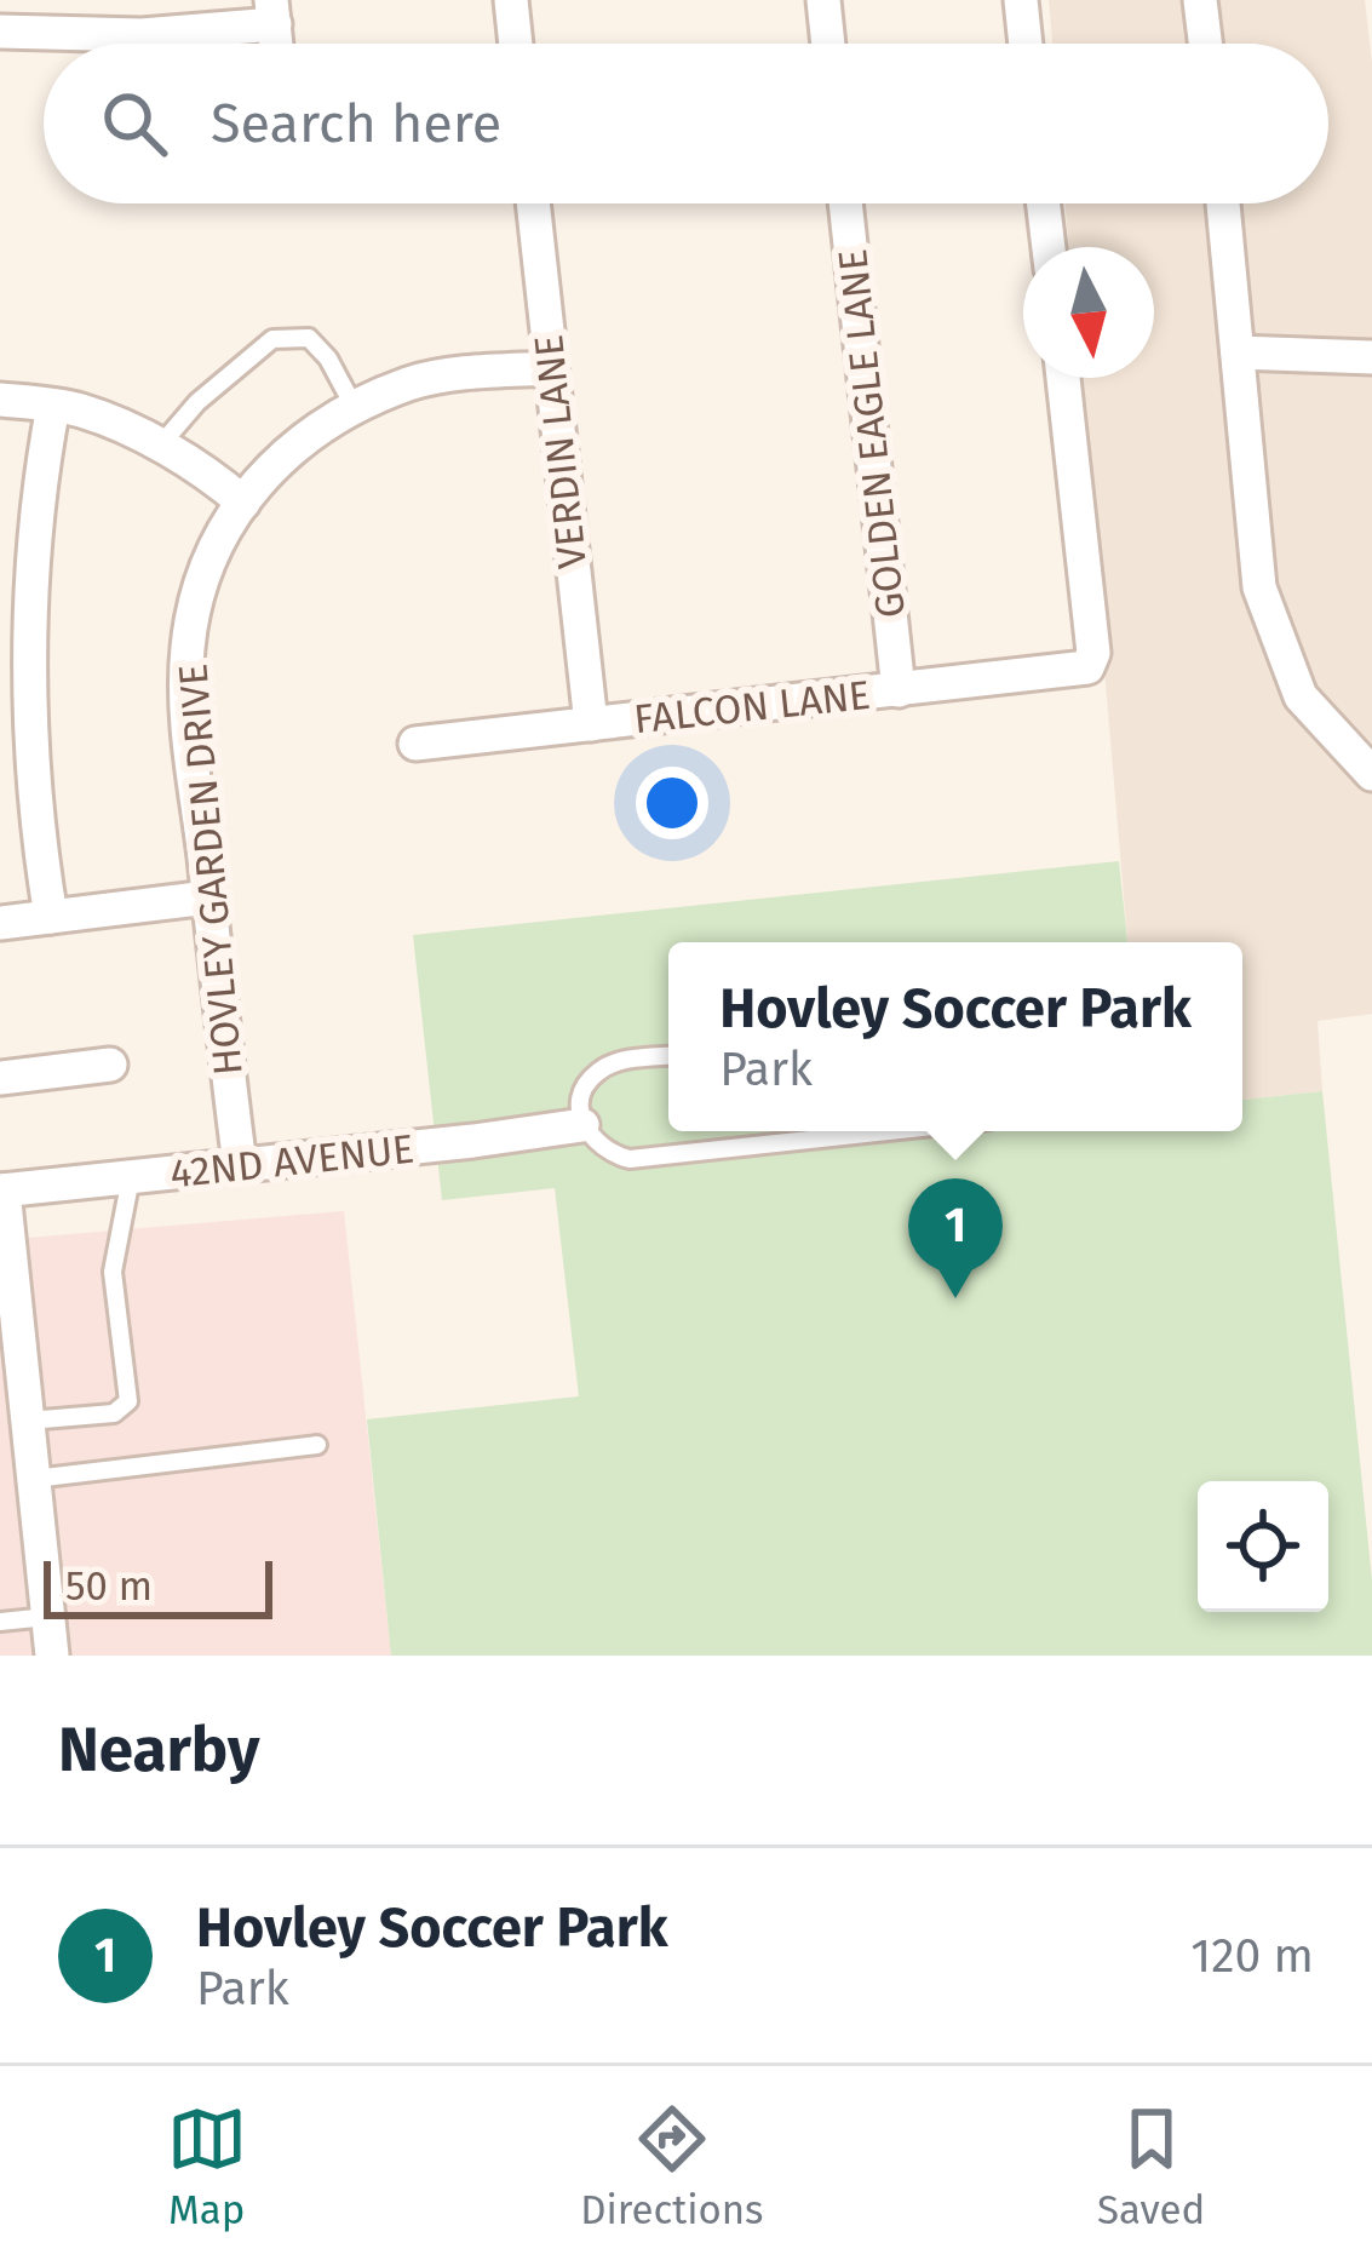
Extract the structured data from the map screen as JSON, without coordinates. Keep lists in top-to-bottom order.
{
  "streets": {
    "street": [
      "GOLDEN EAGLE LANE",
      "VERDIN LANE",
      "FALCON LANE",
      "HOVLEY GARDEN DRIVE",
      "42ND AVENUE"
    ]
  },
  "crossings": [
    ["GOLDEN EAGLE LANE", "FALCON LANE"],
    ["VERDIN LANE", "FALCON LANE"],
    ["VERDIN LANE", "HOVLEY GARDEN DRIVE"],
    ["HOVLEY GARDEN DRIVE", "42ND AVENUE"]
  ],
  "scale_bar": "50 m",
  "north": "bottom",
  "page": {
    "search": "Search here",
    "popup": ["Hovley Soccer Park", "Park"],
    "pins": "1",
    "scale": "50 m",
    "heading": "Nearby",
    "list": [
      {
        "mark": "1",
        "name": "Hovley Soccer Park",
        "note": "Park",
        "value": "120 m"
      }
    ],
    "nav": ["Map", "Directions", "Saved"]
  }
}
